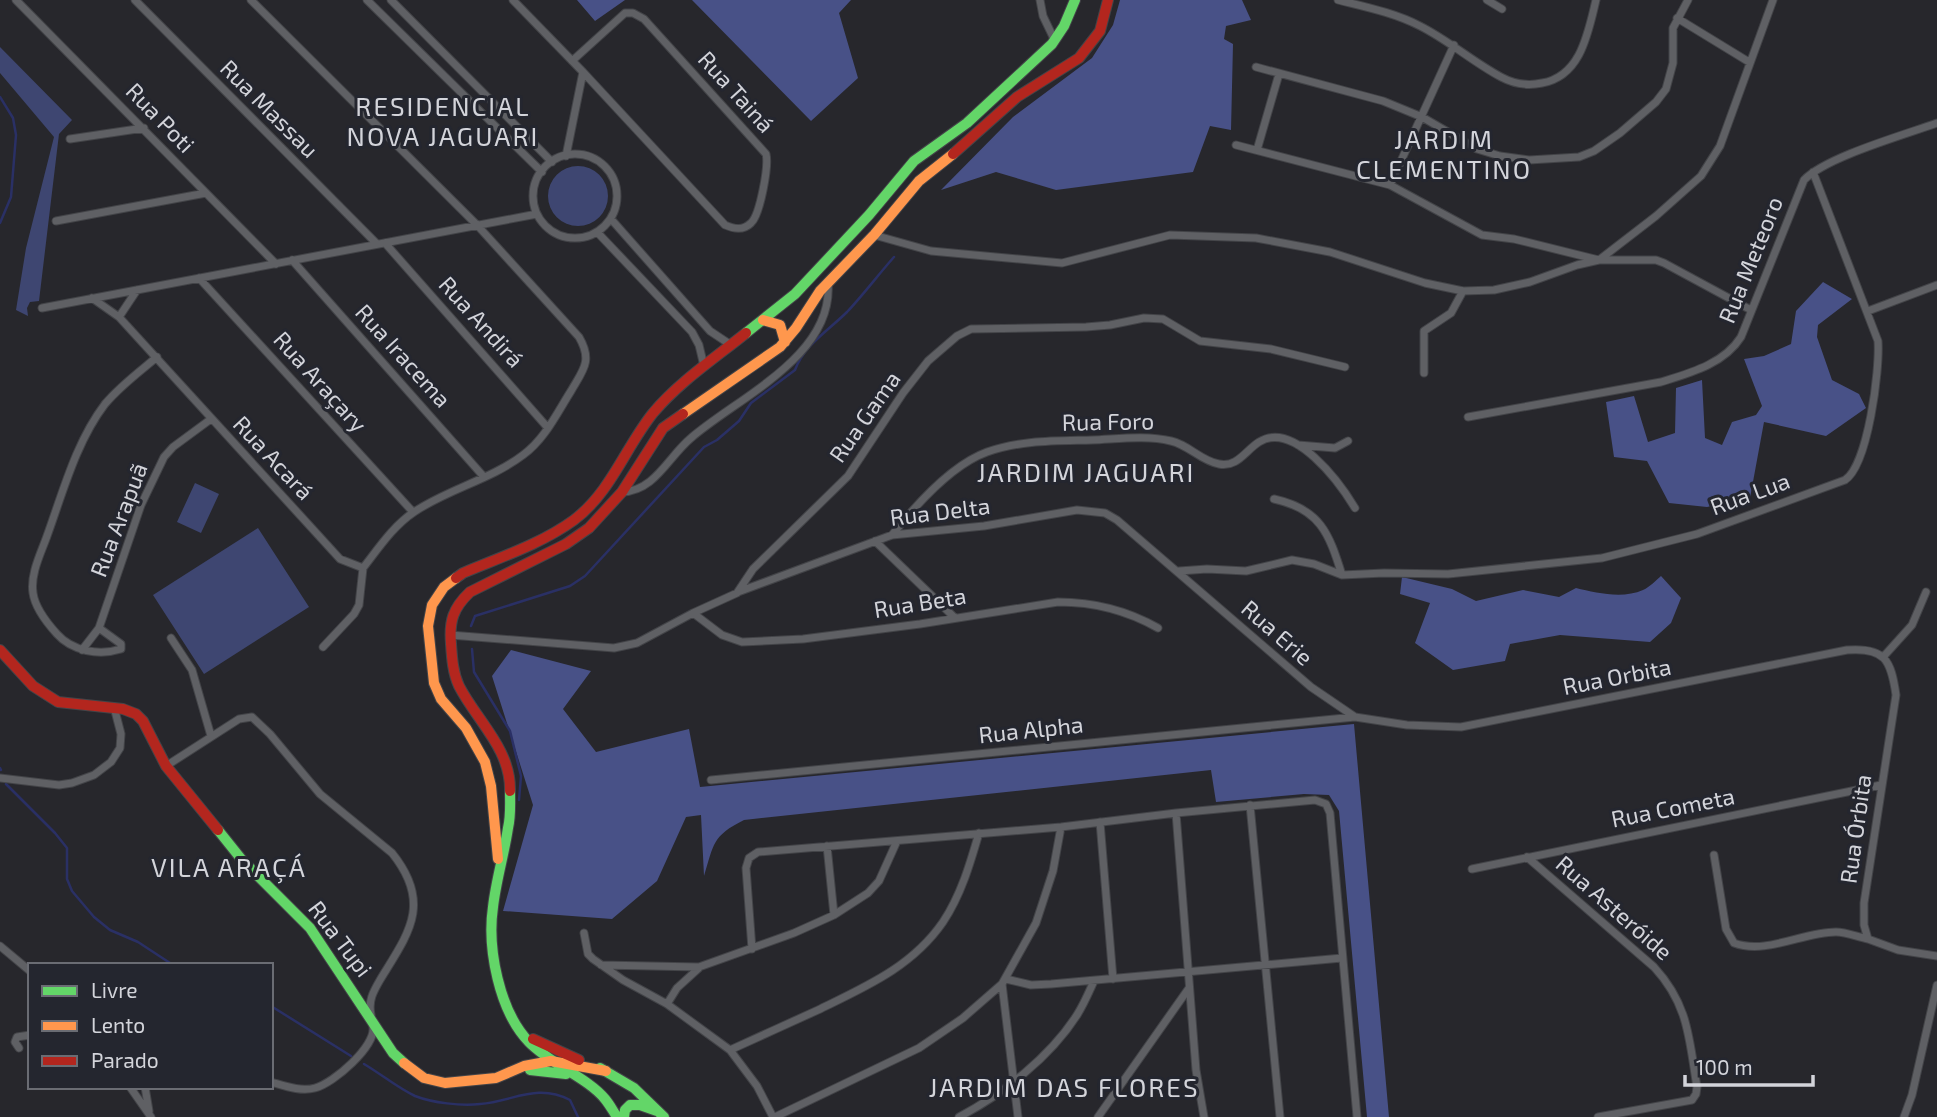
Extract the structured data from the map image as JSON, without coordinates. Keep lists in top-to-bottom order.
{
  "streets": {
    "main road": ["Rua Tupi"],
    "street": [
      "Rua Tainá",
      "Rua Massau",
      "Rua Poti",
      "Rua Meteoro",
      "Rua Andirá",
      "Rua Iracema",
      "Rua Araçary",
      "Rua Gama",
      "Rua Foro",
      "Rua Acará",
      "Rua Lua",
      "Rua Delta",
      "Rua Arapuã",
      "Rua Beta",
      "Rua Erie",
      "Rua Orbita",
      "Rua Alpha",
      "Rua Cometa",
      "Rua Órbita",
      "Rua Asteróide"
    ]
  },
  "crossings": [
    ["Rua Massau", "Rua Andirá"],
    ["Rua Meteoro", "Rua Lua"],
    ["Rua Gama", "Rua Delta"],
    ["Rua Gama", "Rua Beta"],
    ["Rua Foro", "Rua Delta"],
    ["Rua Acará", "Rua Arapuã"],
    ["Rua Delta", "Rua Erie"],
    ["Rua Erie", "Rua Orbita"],
    ["Rua Erie", "Rua Alpha"],
    ["Rua Orbita", "Rua Alpha"],
    ["Rua Orbita", "Rua Órbita"],
    ["Rua Cometa", "Rua Órbita"],
    ["Rua Cometa", "Rua Asteróide"]
  ],
  "districts": [
    "RESIDENCIAL NOVA JAGUARI",
    "JARDIM CLEMENTINO",
    "JARDIM JAGUARI",
    "VILA ARAÇÁ",
    "JARDIM DAS FLORES"
  ],
  "legend": ["Livre", "Lento", "Parado"],
  "scale_bar": "100 m"
}
